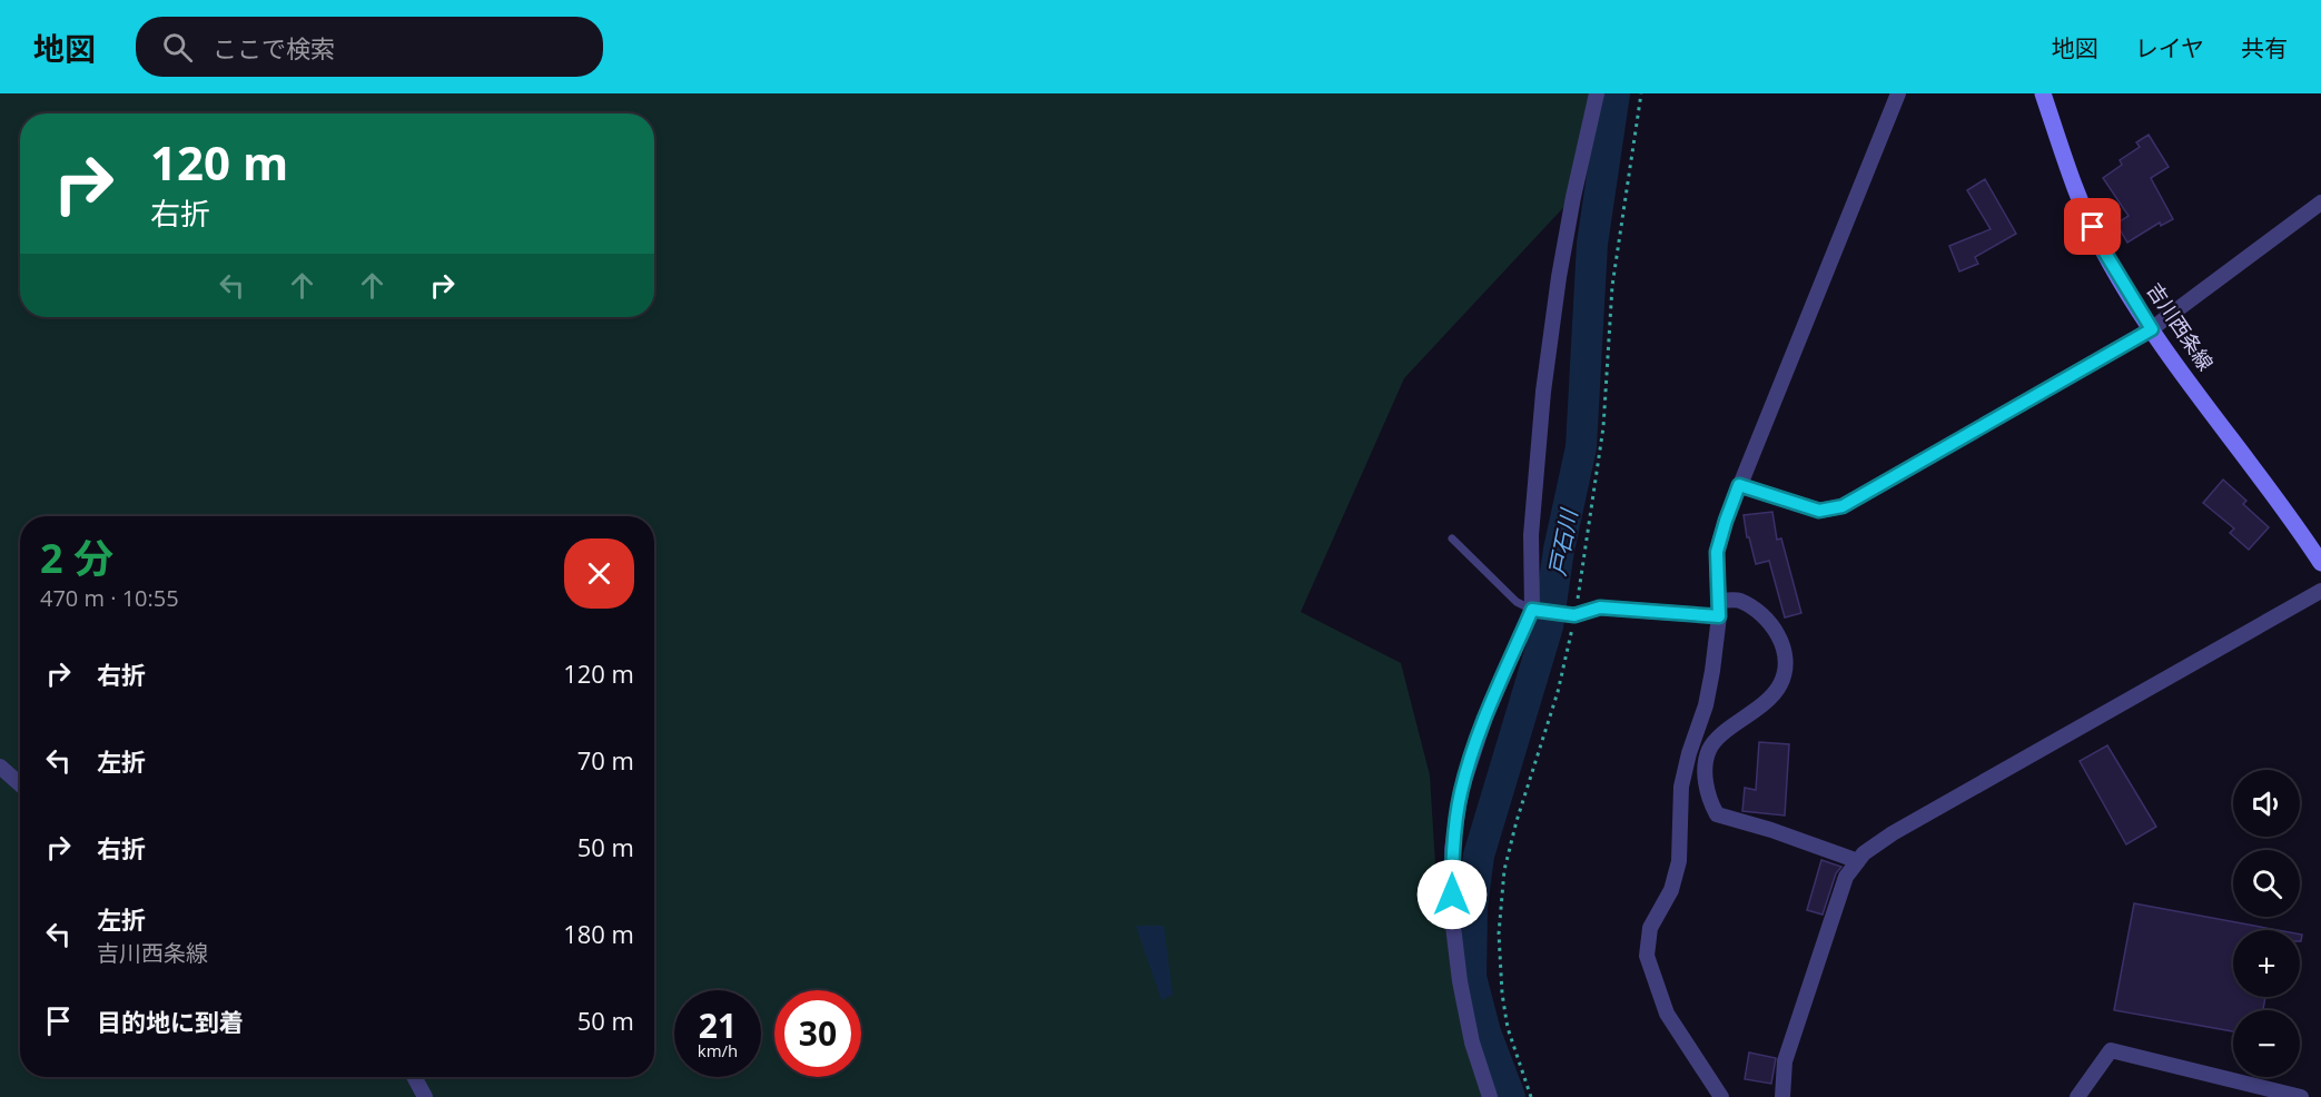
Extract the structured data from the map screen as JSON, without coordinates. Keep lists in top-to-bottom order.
{
  "streets": {
    "main road": ["吉川西条線"]
  },
  "water": ["戸石川"],
  "page": {
    "header": "地図",
    "search": "ここで検索",
    "nav": ["地図", "レイヤ", "共有"],
    "turn": ["120 m", "右折"],
    "heading": ["2 分", "470 m · 10:55"],
    "list": [
      {
        "name": "右折",
        "value": "120 m"
      },
      {
        "name": "左折",
        "value": "70 m"
      },
      {
        "name": "右折",
        "value": "50 m"
      },
      {
        "name": "左折",
        "note": "吉川西条線",
        "value": "180 m"
      },
      {
        "name": "目的地に到着",
        "value": "50 m"
      }
    ],
    "map_buttons": ["+", "−"],
    "speed": "21 km/h",
    "limit": "30"
  }
}
